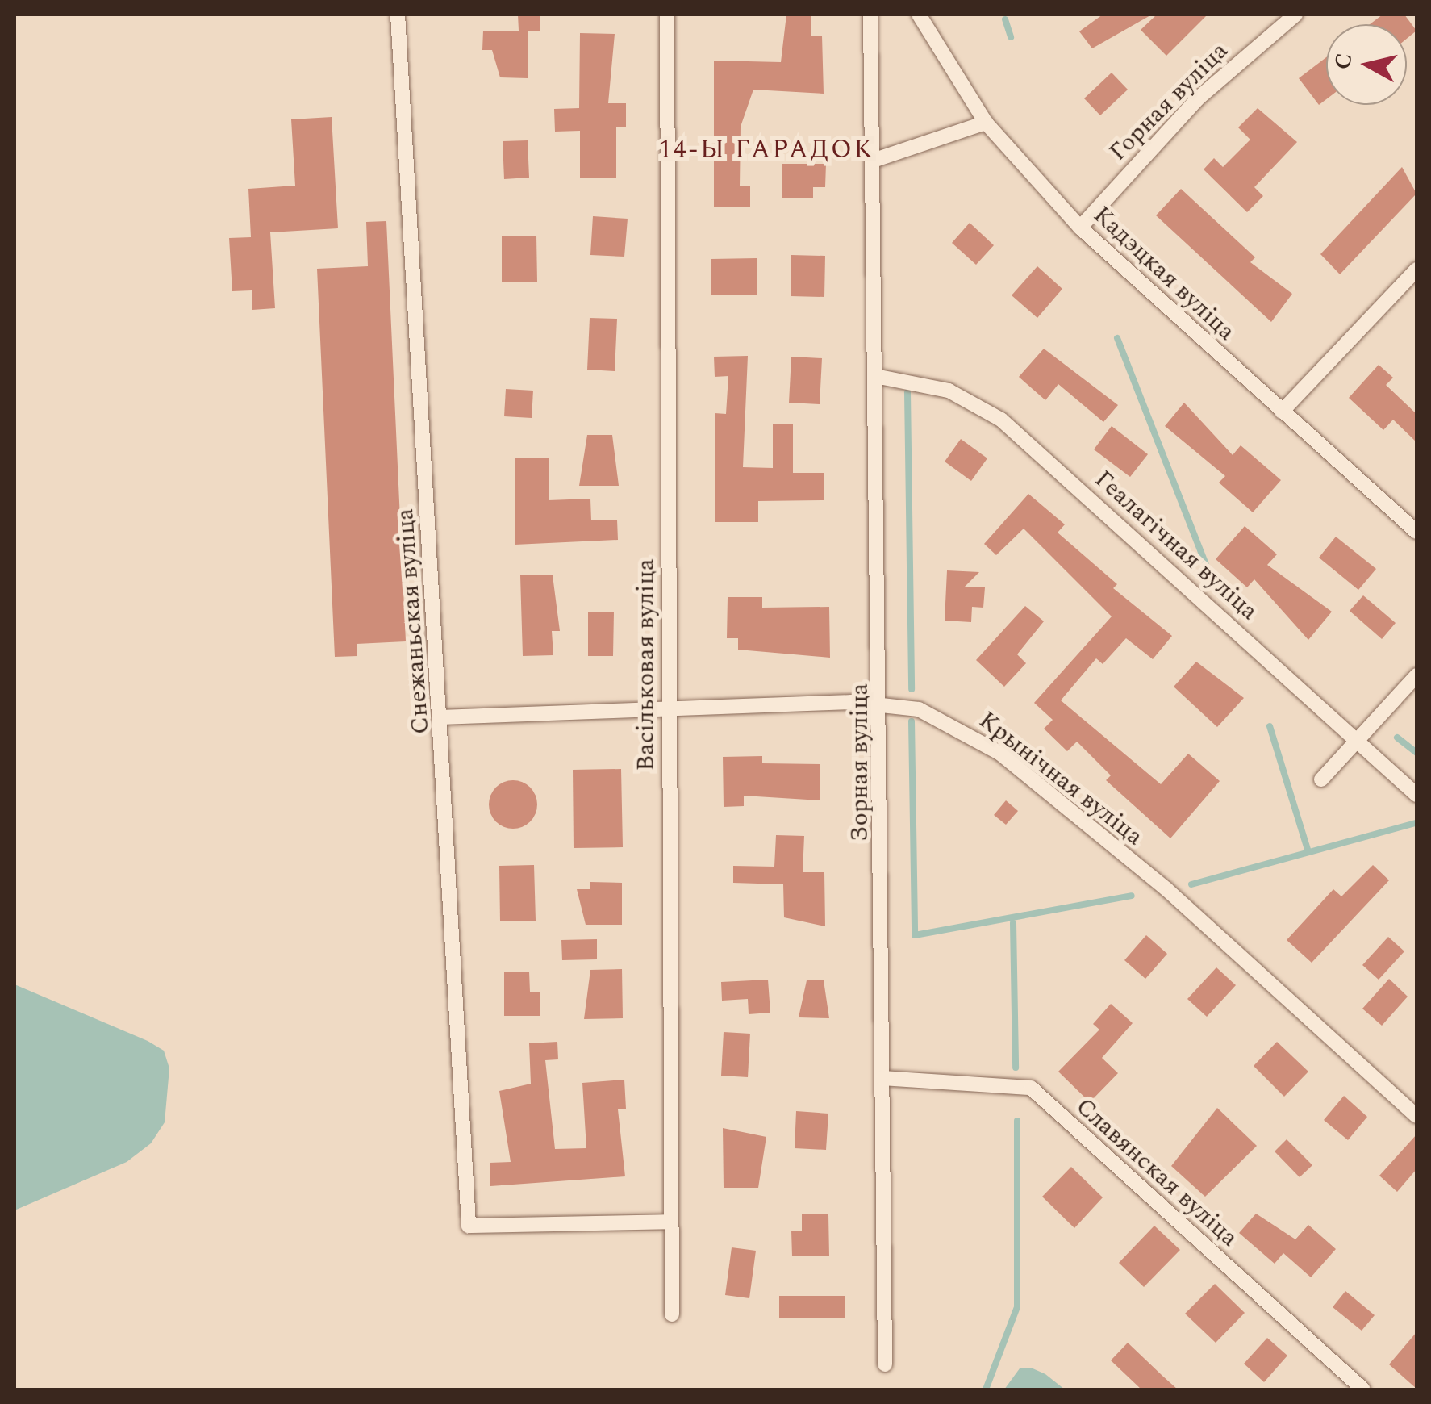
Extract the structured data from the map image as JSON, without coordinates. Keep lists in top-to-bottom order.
{
  "streets": {
    "street": [
      "Горная вуліца",
      "Кадэцкая вуліца",
      "Геалагічная вуліца",
      "Снежаньская вуліца",
      "Васільковая вуліца",
      "Зорная вуліца",
      "Крынічная вуліца",
      "Славянская вуліца"
    ]
  },
  "crossings": [
    ["Горная вуліца", "Кадэцкая вуліца"],
    ["Геалагічная вуліца", "Зорная вуліца"],
    ["Снежаньская вуліца", "Васільковая вуліца"],
    ["Снежаньская вуліца", "Крынічная вуліца"],
    ["Васільковая вуліца", "Крынічная вуліца"],
    ["Зорная вуліца", "Крынічная вуліца"],
    ["Зорная вуліца", "Славянская вуліца"]
  ],
  "districts": ["14-Ы ГАРАДОК"],
  "north": "left"
}
